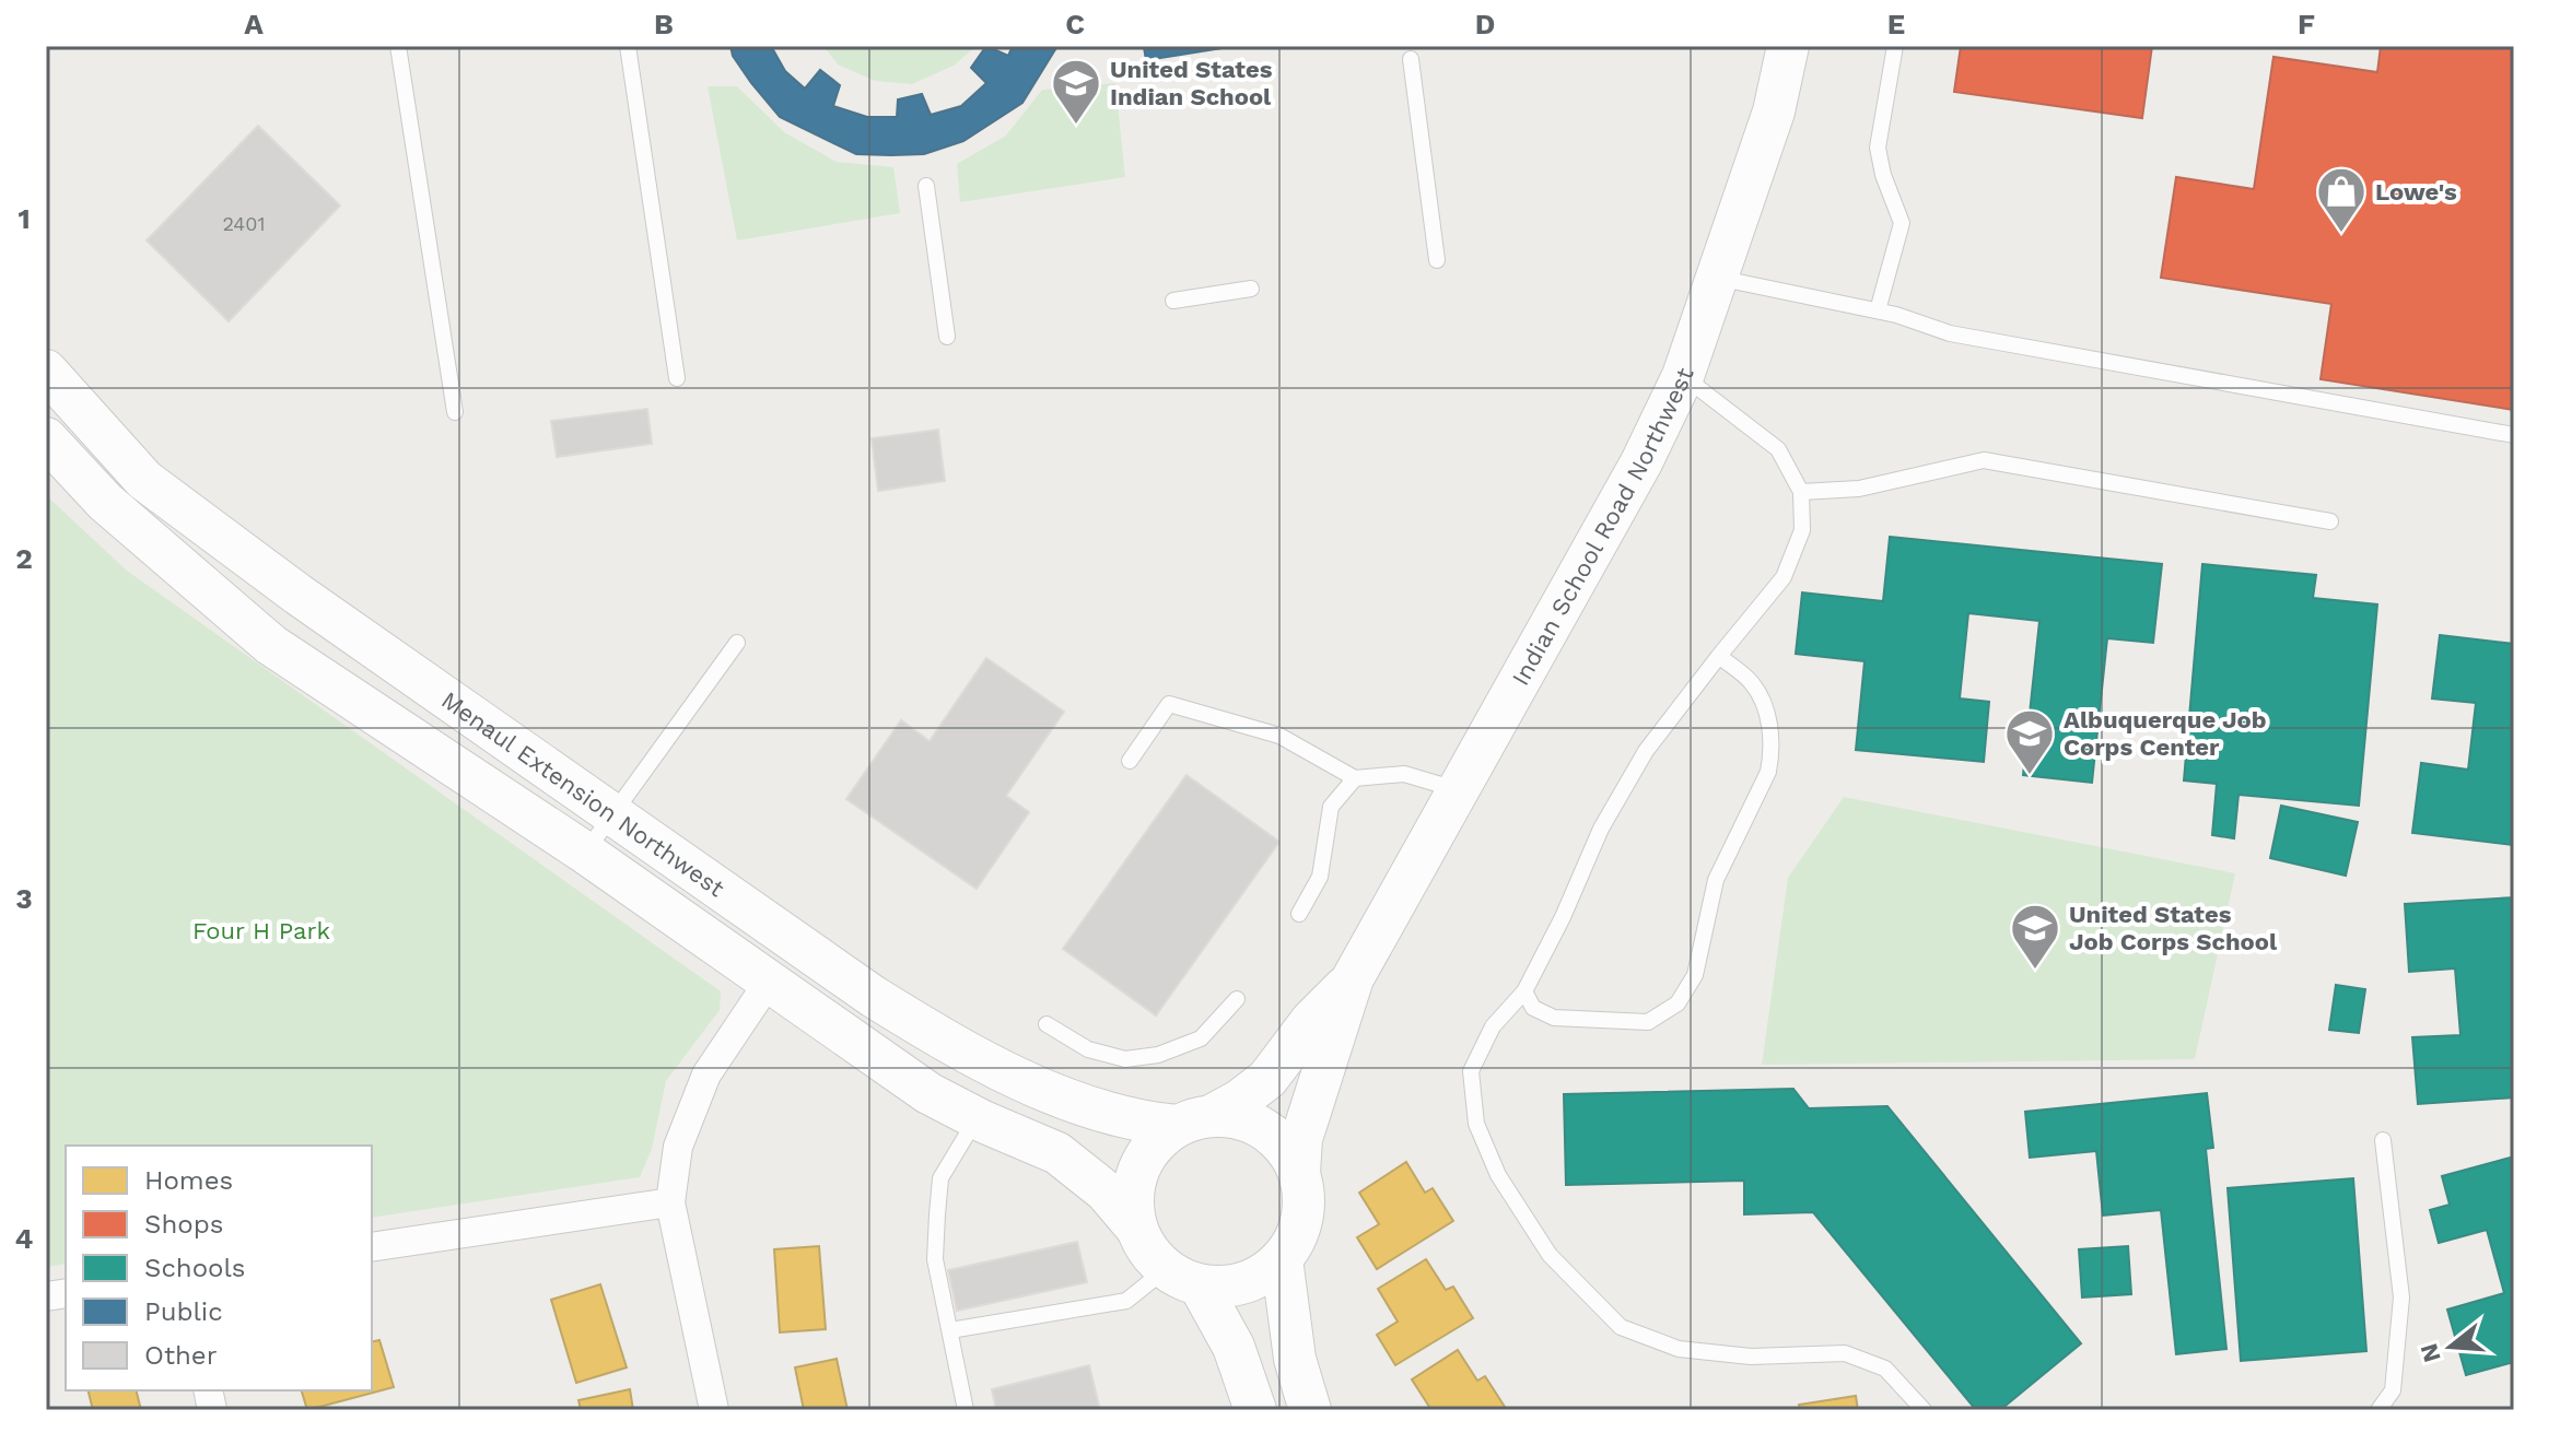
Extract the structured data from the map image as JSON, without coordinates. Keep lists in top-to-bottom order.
{
  "streets": {
    "main road": ["Indian School Road Northwest", "Menaul Extension Northwest"]
  },
  "crossings": [
    ["Indian School Road Northwest", "Menaul Extension Northwest"]
  ],
  "parks": ["Four H Park"],
  "places": {
    "school or university": ["United States Indian School", "Albuquerque Job Corps Center", "United States Job Corps School"],
    "shop": ["Lowe's"]
  },
  "house_numbers": ["2401"],
  "legend": [
    "Homes",
    "Shops",
    "Schools",
    "Public",
    "Other"
  ],
  "north": "left",
  "grid": {
    "columns": [
      "A",
      "B",
      "C",
      "D",
      "E",
      "F"
    ],
    "rows": [
      "1",
      "2",
      "3",
      "4"
    ]
  }
}
